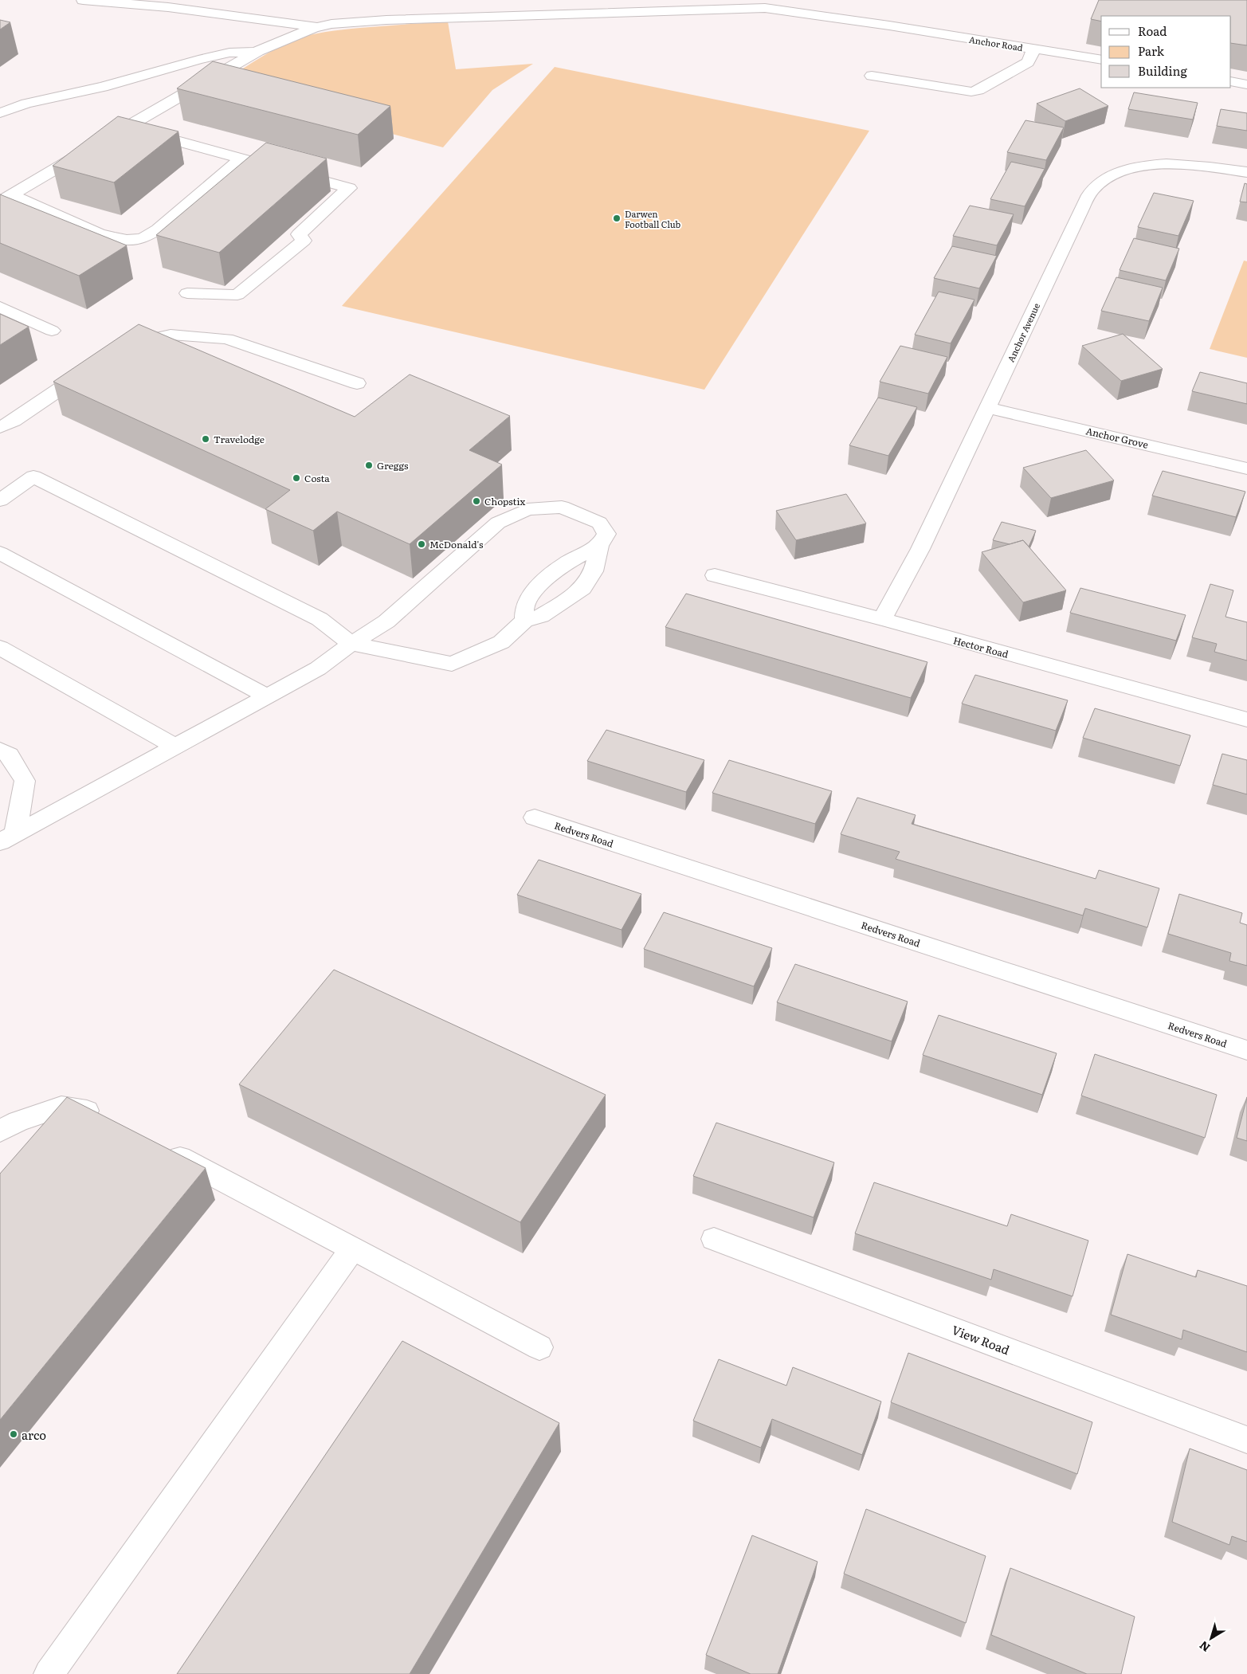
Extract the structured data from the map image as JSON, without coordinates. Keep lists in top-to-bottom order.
{
  "streets": {
    "street": [
      "Anchor Road",
      "Anchor Avenue",
      "Anchor Grove",
      "Hector Road",
      "Redvers Road",
      "View Road"
    ]
  },
  "crossings": [
    ["Anchor Avenue", "Anchor Grove"],
    ["Anchor Avenue", "Hector Road"]
  ],
  "places": [
    "Darwen Football Club",
    "Travelodge",
    "Greggs",
    "Costa",
    "Chopstix",
    "McDonald's",
    "arco"
  ],
  "legend": ["Road", "Park", "Building"],
  "north": "bottom left"
}
